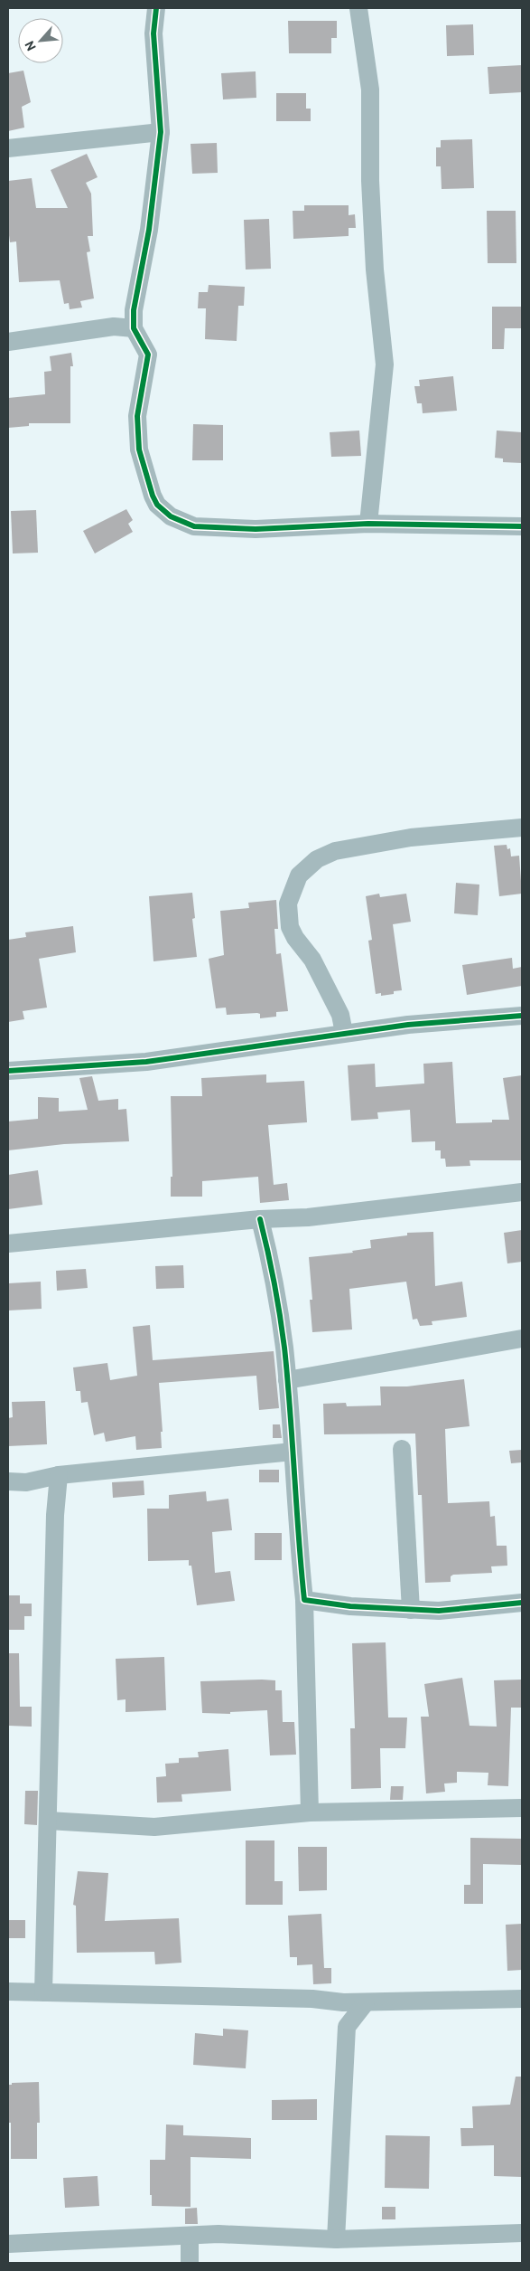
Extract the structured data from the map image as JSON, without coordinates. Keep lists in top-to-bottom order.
{
  "north": "bottom left"
}
